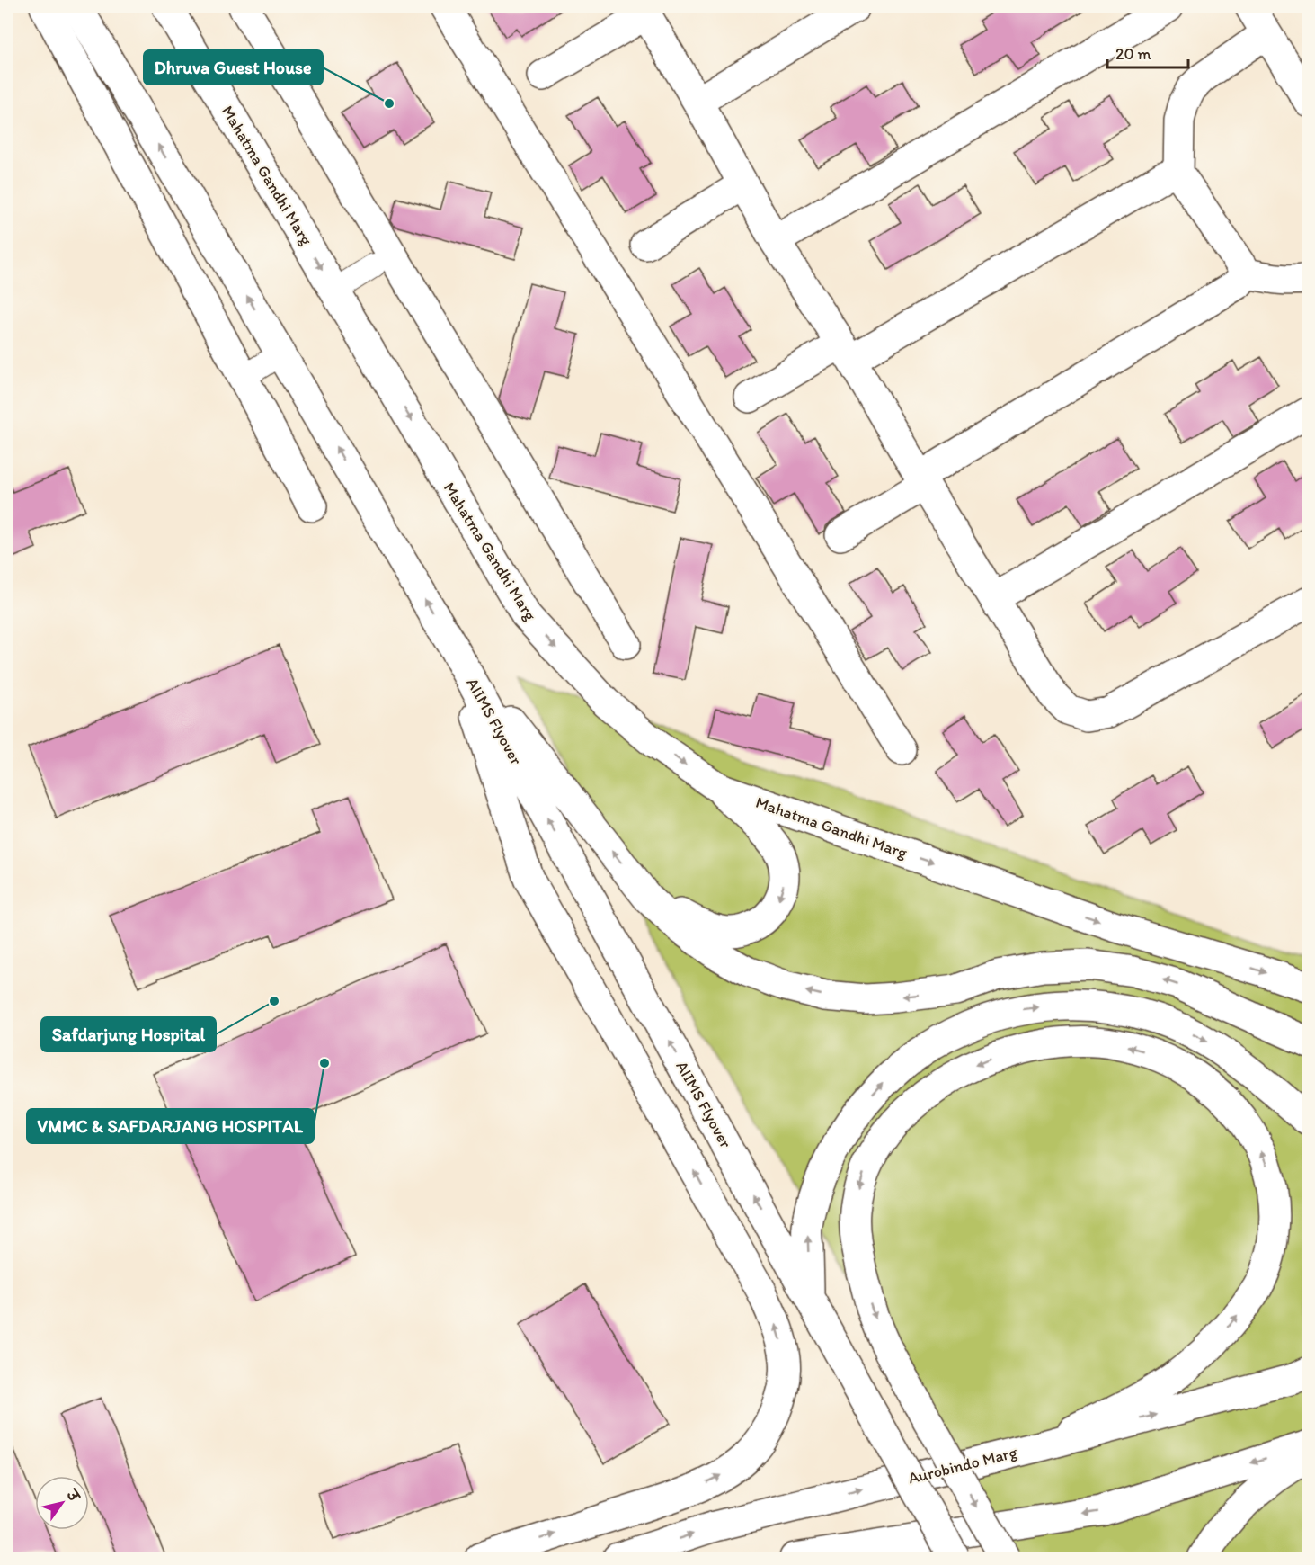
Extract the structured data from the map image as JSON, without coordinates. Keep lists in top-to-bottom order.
{
  "streets": {
    "main road": ["Mahatma Gandhi Marg", "AIIMS Flyover", "Aurobindo Marg"]
  },
  "places": ["Dhruva Guest House", "Safdarjung Hospital", "VMMC & SAFDARJANG HOSPITAL"],
  "scale_bar": "20 m",
  "north": "top right"
}
